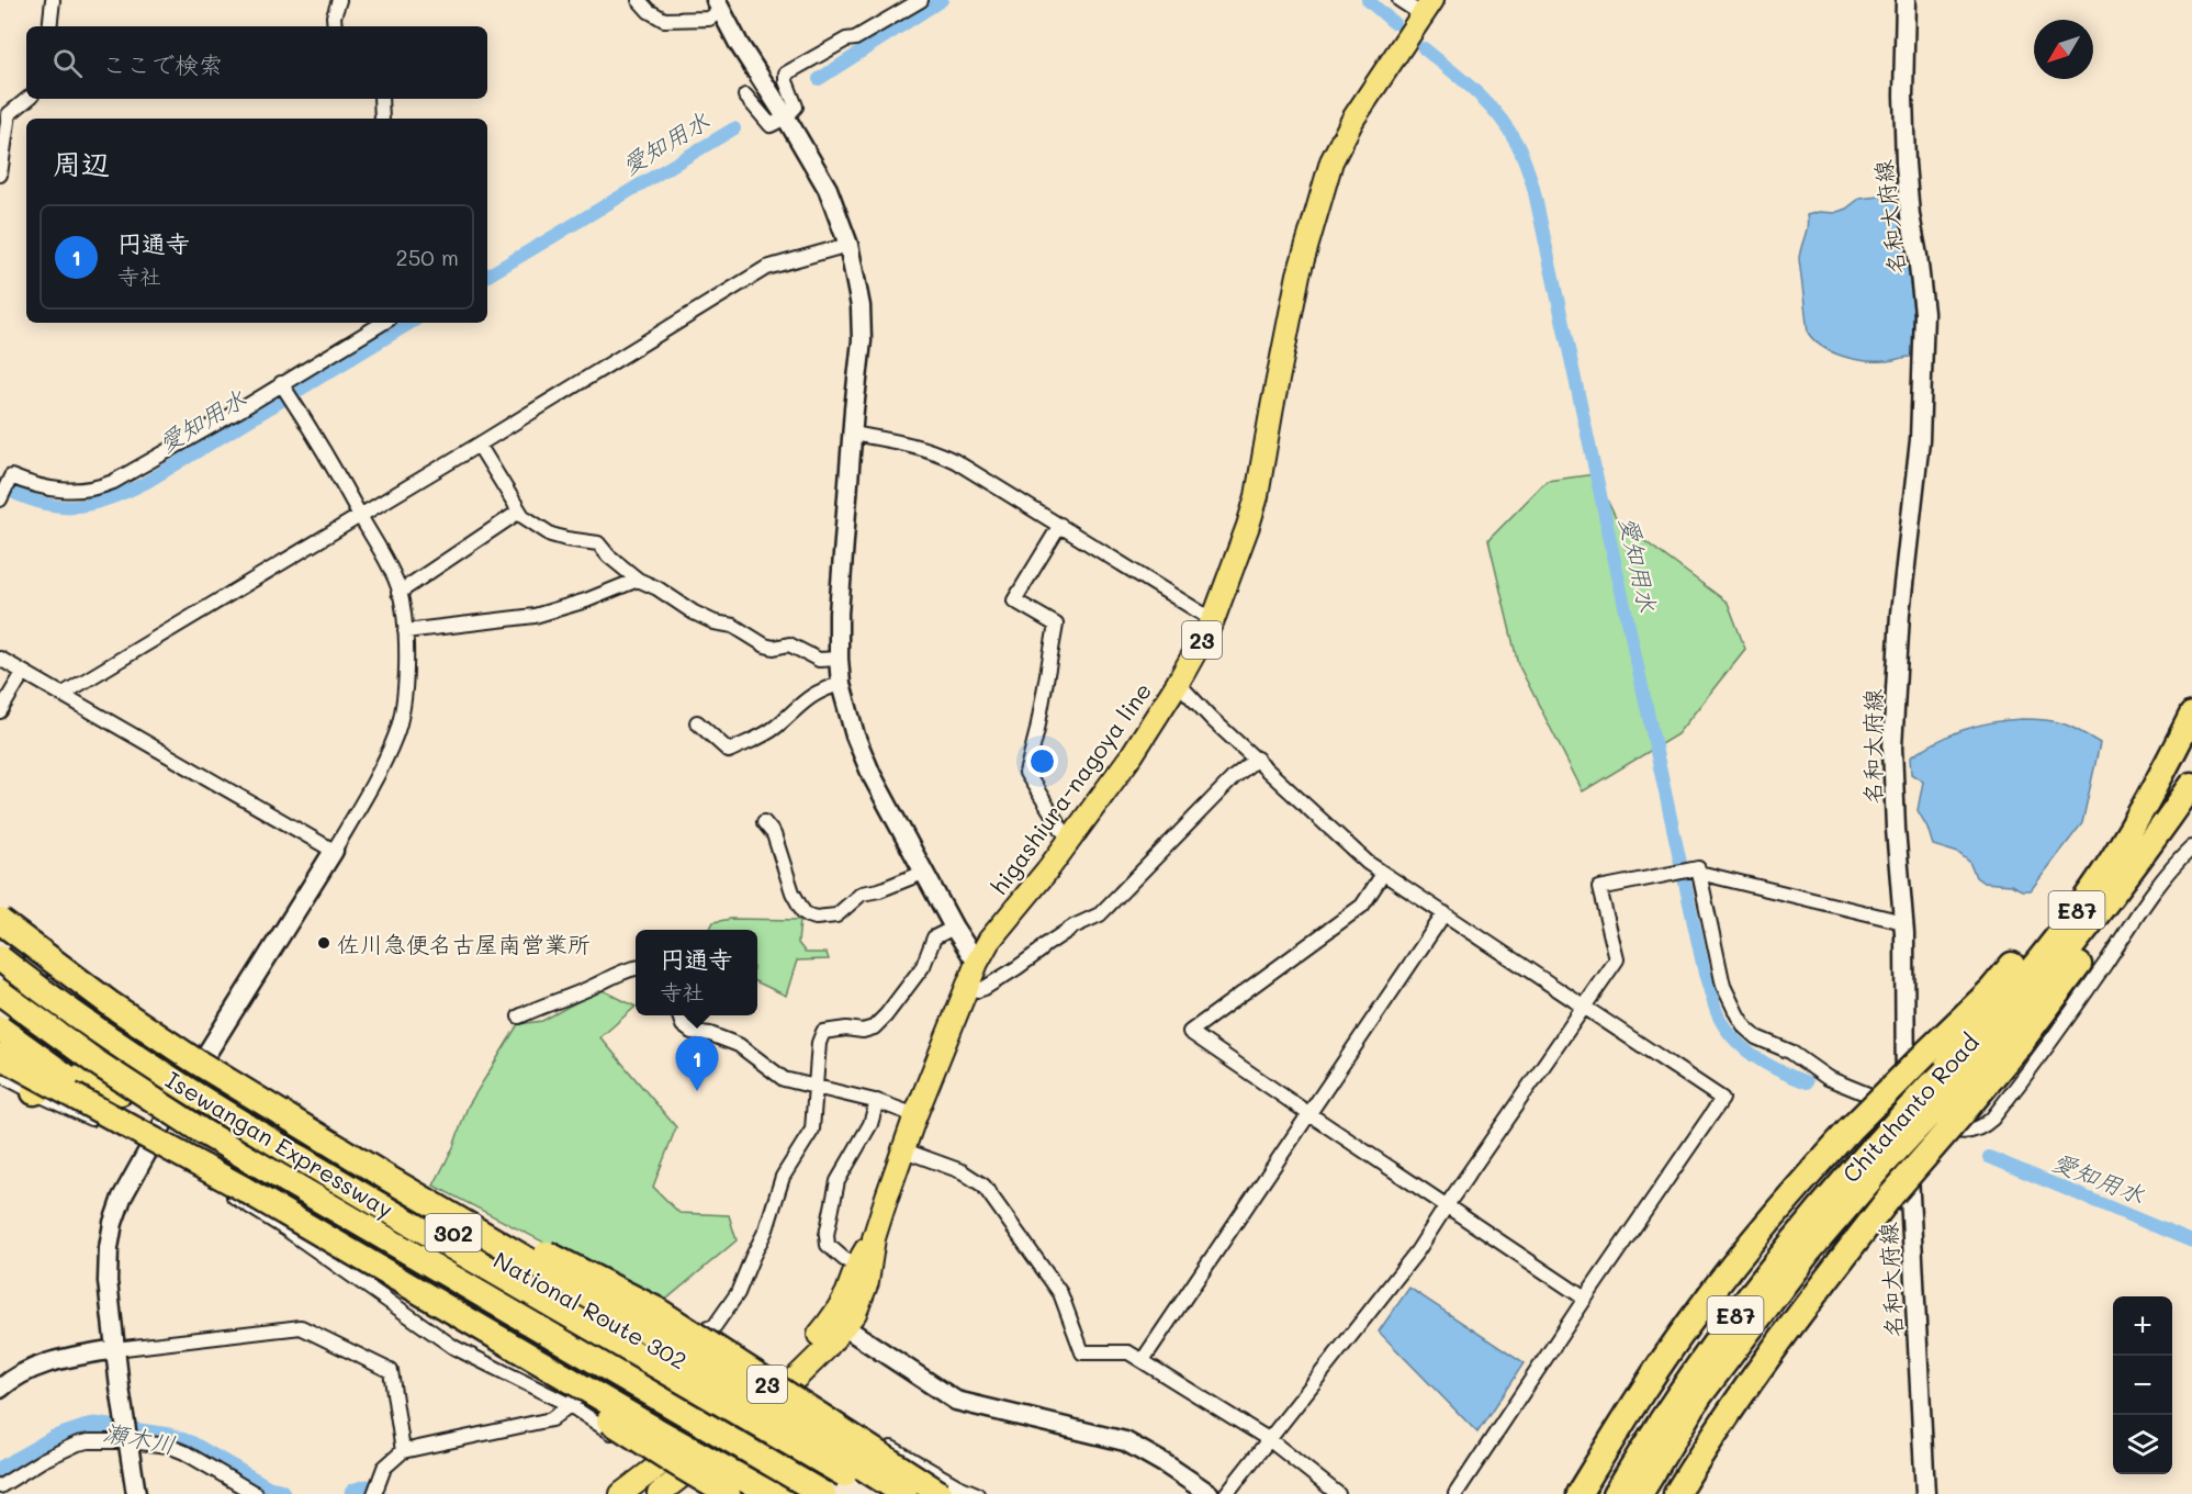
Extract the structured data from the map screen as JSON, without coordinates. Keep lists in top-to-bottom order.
{
  "streets": {
    "highway": [
      "E87",
      "Chitahanto Road",
      "Isewangan Expressway",
      "302",
      "National Route 302"
    ],
    "main road": ["23", "higashiura-nagoya line"],
    "street": ["名和大府線"]
  },
  "crossings": [
    ["higashiura-nagoya line", "302"],
    ["higashiura-nagoya line", "National Route 302"]
  ],
  "water": ["愛知用水", "瀬木川"],
  "places": ["佐川急便名古屋南営業所"],
  "north": "bottom left",
  "page": {
    "search": "ここで検索",
    "heading": "周辺",
    "list": [
      {
        "mark": "1",
        "name": "円通寺",
        "note": "寺社",
        "value": "250 m"
      }
    ],
    "popup": ["円通寺", "寺社"],
    "pins": "1",
    "map_buttons": ["+", "−"]
  }
}
